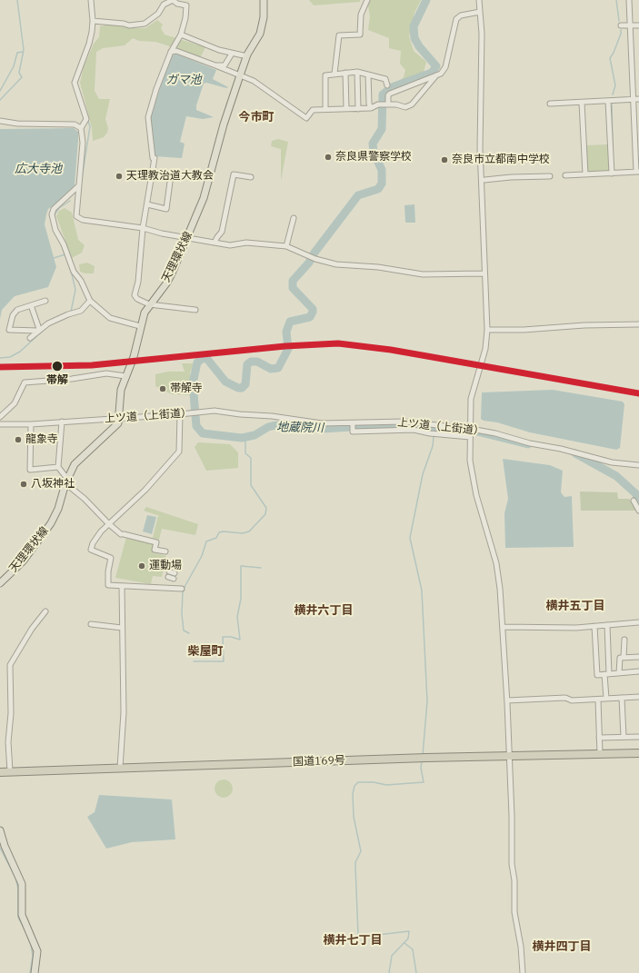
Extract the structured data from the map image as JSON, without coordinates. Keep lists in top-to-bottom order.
{
  "streets": {
    "highway": ["国道169号"],
    "main road": ["天理環状線"],
    "street": ["上ツ道（上街道）"]
  },
  "crossings": [
    ["天理環状線", "上ツ道（上街道）"]
  ],
  "districts": [
    "今市町",
    "横井五丁目",
    "横井六丁目",
    "柴屋町",
    "横井七丁目",
    "横井四丁目"
  ],
  "water": ["ガマ池", "広大寺池", "地蔵院川"],
  "places": [
    "奈良県警察学校",
    "奈良市立都南中学校",
    "天理教治道大教会",
    "帯解",
    "帯解寺",
    "龍象寺",
    "八坂神社",
    "運動場"
  ]
}
